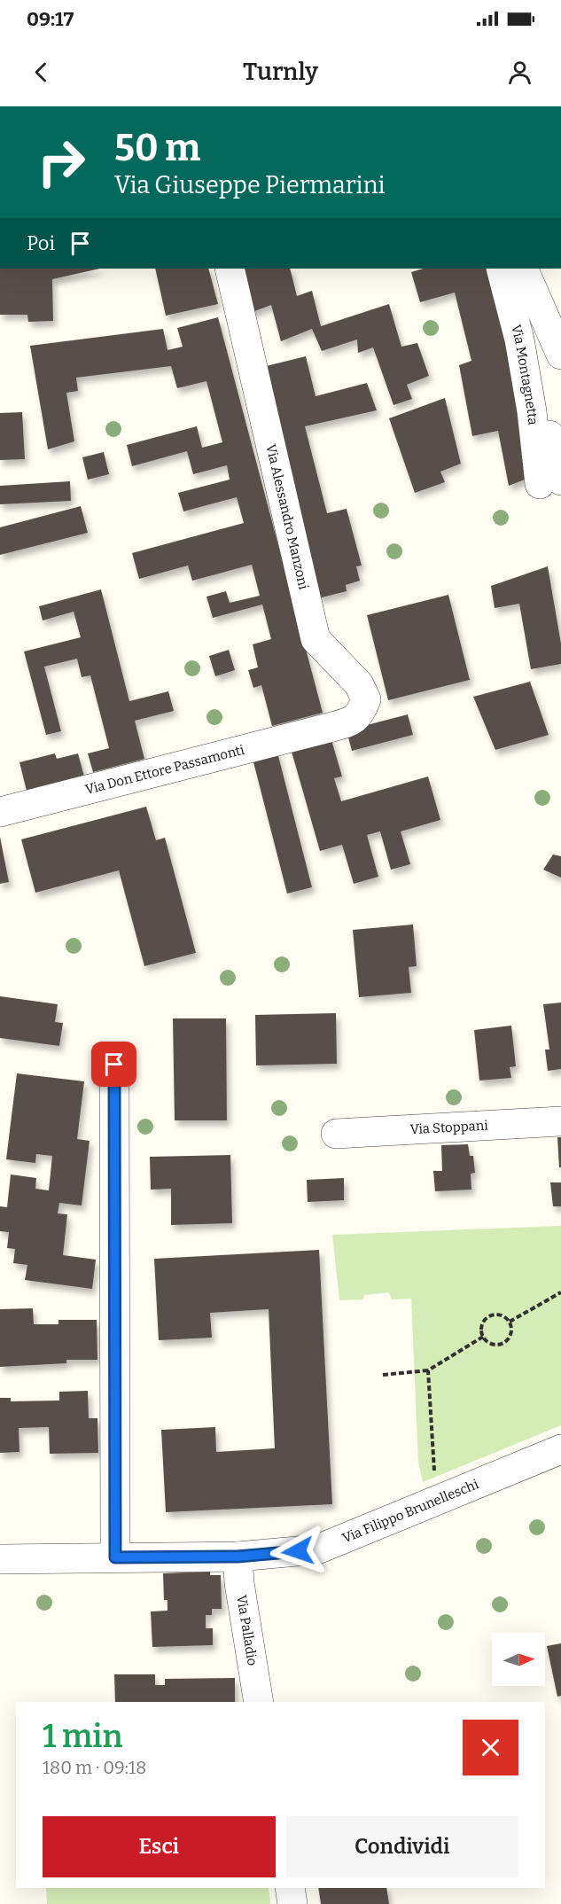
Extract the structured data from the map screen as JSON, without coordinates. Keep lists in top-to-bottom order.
{
  "streets": {
    "street": [
      "Via Montagnetta",
      "Via Alessandro Manzoni",
      "Via Don Ettore Passamonti",
      "Via Stoppani",
      "Via Filippo Brunelleschi",
      "Via Palladio"
    ]
  },
  "crossings": [
    ["Via Alessandro Manzoni", "Via Don Ettore Passamonti"],
    ["Via Filippo Brunelleschi", "Via Palladio"]
  ],
  "north": "right",
  "page": {
    "status": "09:17",
    "header": "Turnly",
    "turn": ["50 m", "Via Giuseppe Piermarini"],
    "then": "Poi",
    "heading": ["1 min", "180 m · 09:18"],
    "buttons": ["Esci", "Condividi"]
  }
}
